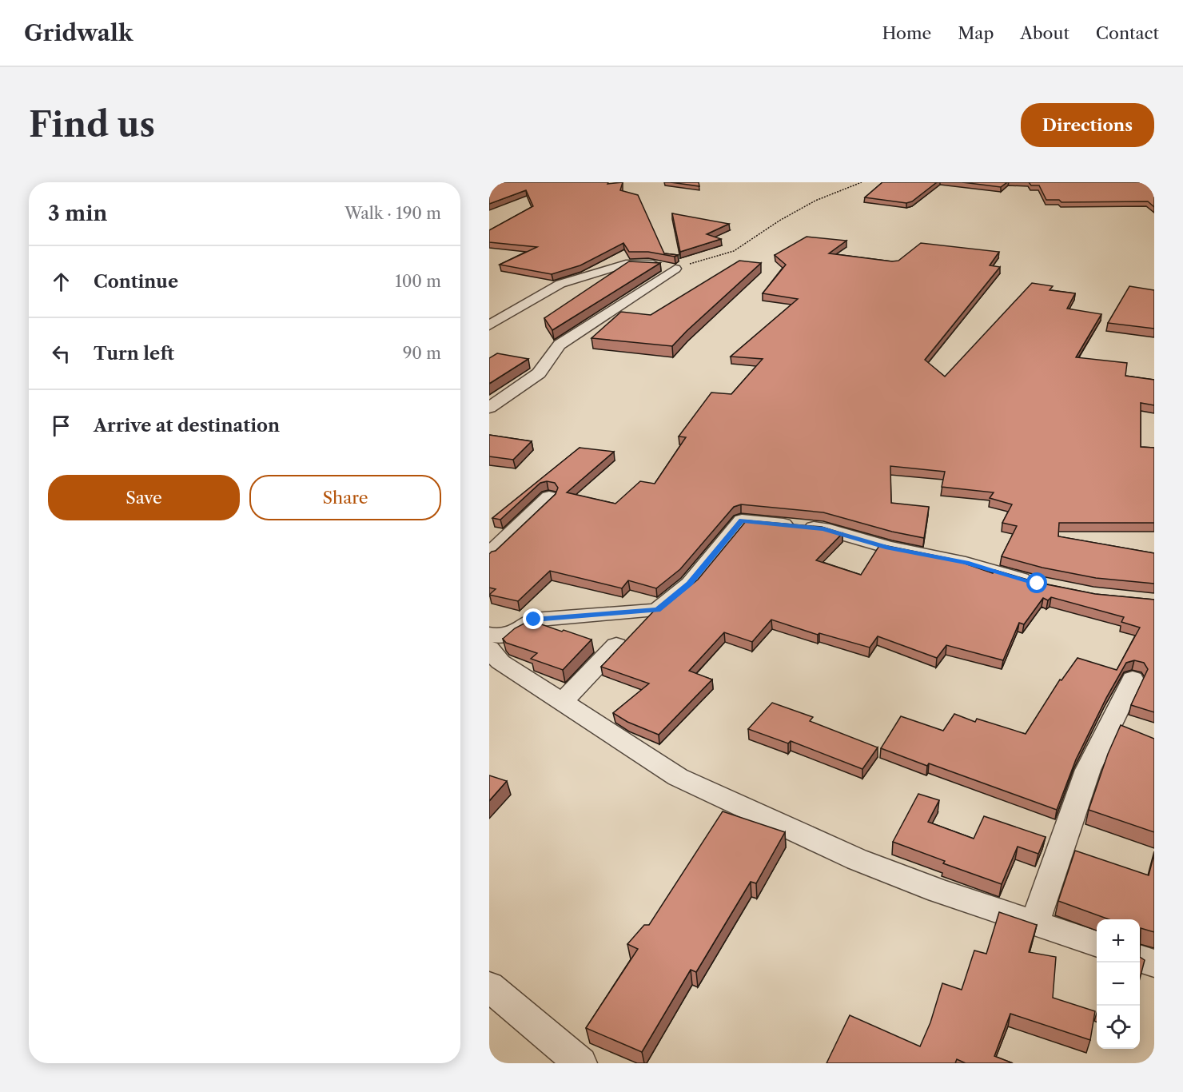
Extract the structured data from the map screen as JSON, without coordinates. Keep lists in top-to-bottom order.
{
  "page": {
    "header": "Gridwalk",
    "nav": [
      "Home",
      "Map",
      "About",
      "Contact"
    ],
    "buttons": [
      "Directions",
      ["Save", "Share"]
    ],
    "title": "Find us",
    "heading": ["3 min", "Walk · 190 m"],
    "list": [
      ["Continue", "100 m"],
      ["Turn left", "90 m"],
      "Arrive at destination"
    ],
    "map_buttons": ["+", "−"]
  }
}
